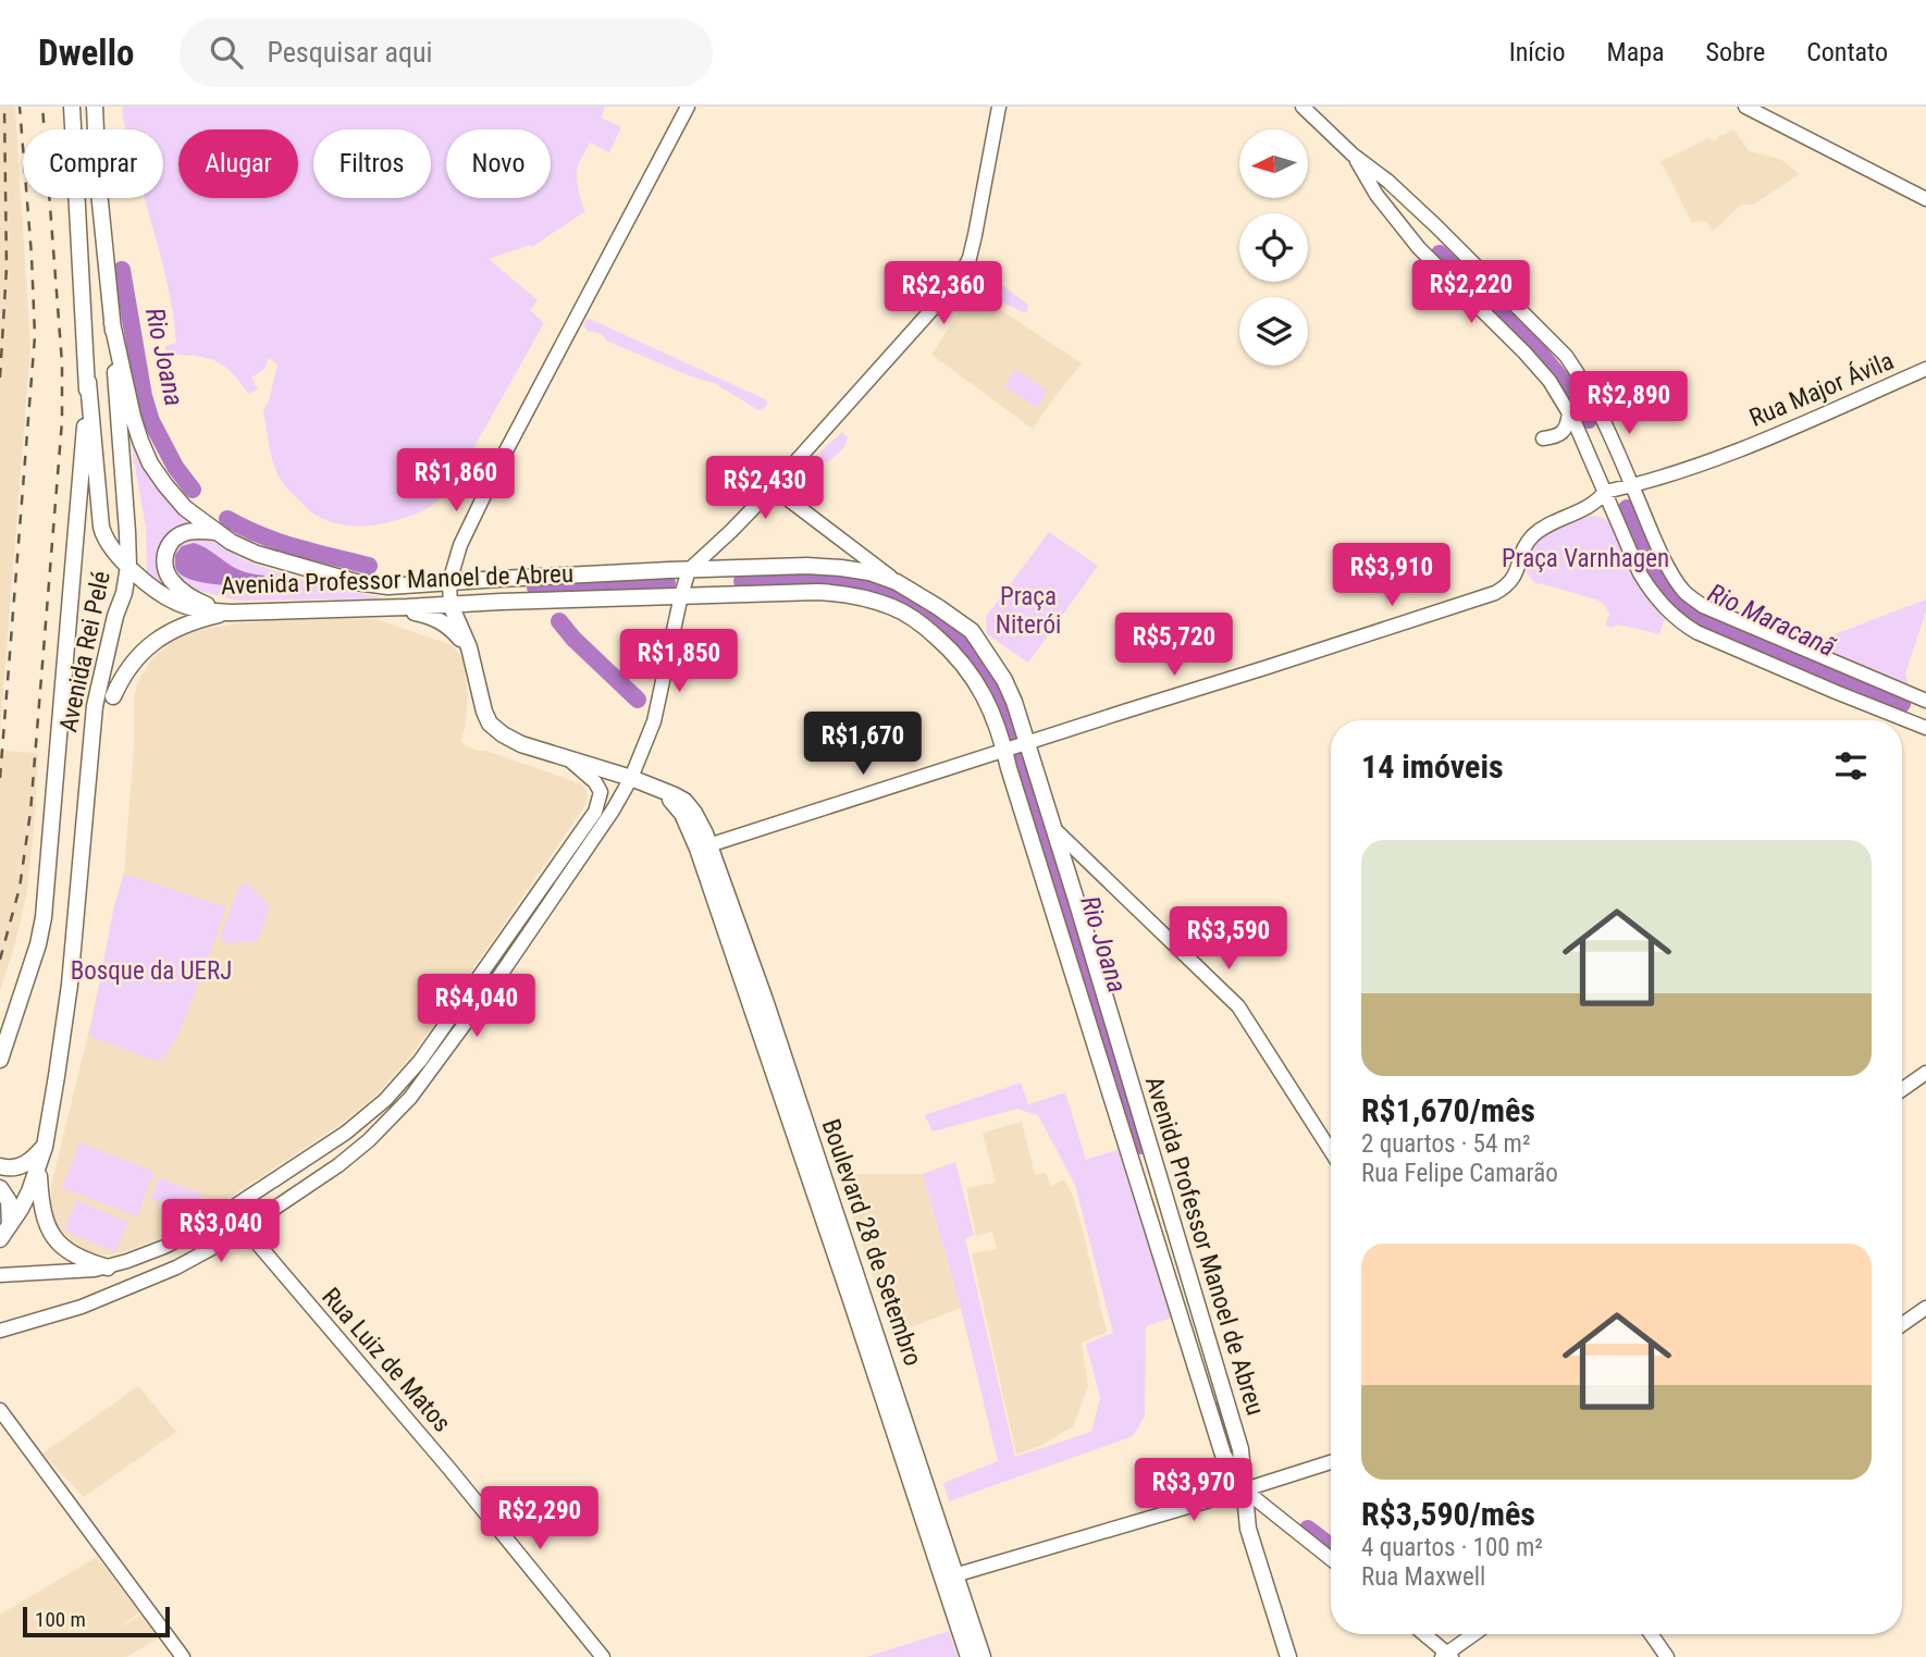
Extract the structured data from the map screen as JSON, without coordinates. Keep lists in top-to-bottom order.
{
  "streets": {
    "main road": [
      "Rua Major Ávila",
      "Avenida Professor Manoel de Abreu",
      "Avenida Rei Pelé",
      "Boulevard 28 de Setembro",
      "Rua Luiz de Matos"
    ]
  },
  "crossings": [
    ["Avenida Professor Manoel de Abreu", "Avenida Rei Pelé"],
    ["Avenida Professor Manoel de Abreu", "Boulevard 28 de Setembro"]
  ],
  "water": ["Rio Joana", "Rio Maracanã"],
  "parks": ["Praça Varnhagen", "Praça Niterói", "Bosque da UERJ"],
  "scale_bar": "100 m",
  "north": "left",
  "page": {
    "header": "Dwello",
    "search": "Pesquisar aqui",
    "nav": [
      "Início",
      "Mapa",
      "Sobre",
      "Contato"
    ],
    "chip": [
      "Comprar",
      "Alugar",
      "Filtros",
      "Novo"
    ],
    "price": [
      "R$2,220",
      "R$2,360",
      "R$2,890",
      "R$1,860",
      "R$2,430",
      "R$3,910",
      "R$5,720",
      "R$1,850",
      "R$1,670",
      "R$3,590",
      "R$4,040",
      "R$3,040",
      "R$3,970",
      "R$2,290"
    ],
    "heading": "14 imóveis",
    "list": [
      {
        "name": "R$1,670/mês",
        "note": "2 quartos · 54 m² · Rua Felipe Camarão"
      },
      {
        "name": "R$3,590/mês",
        "note": "4 quartos · 100 m² · Rua Maxwell"
      }
    ],
    "scale": "100 m"
  }
}
